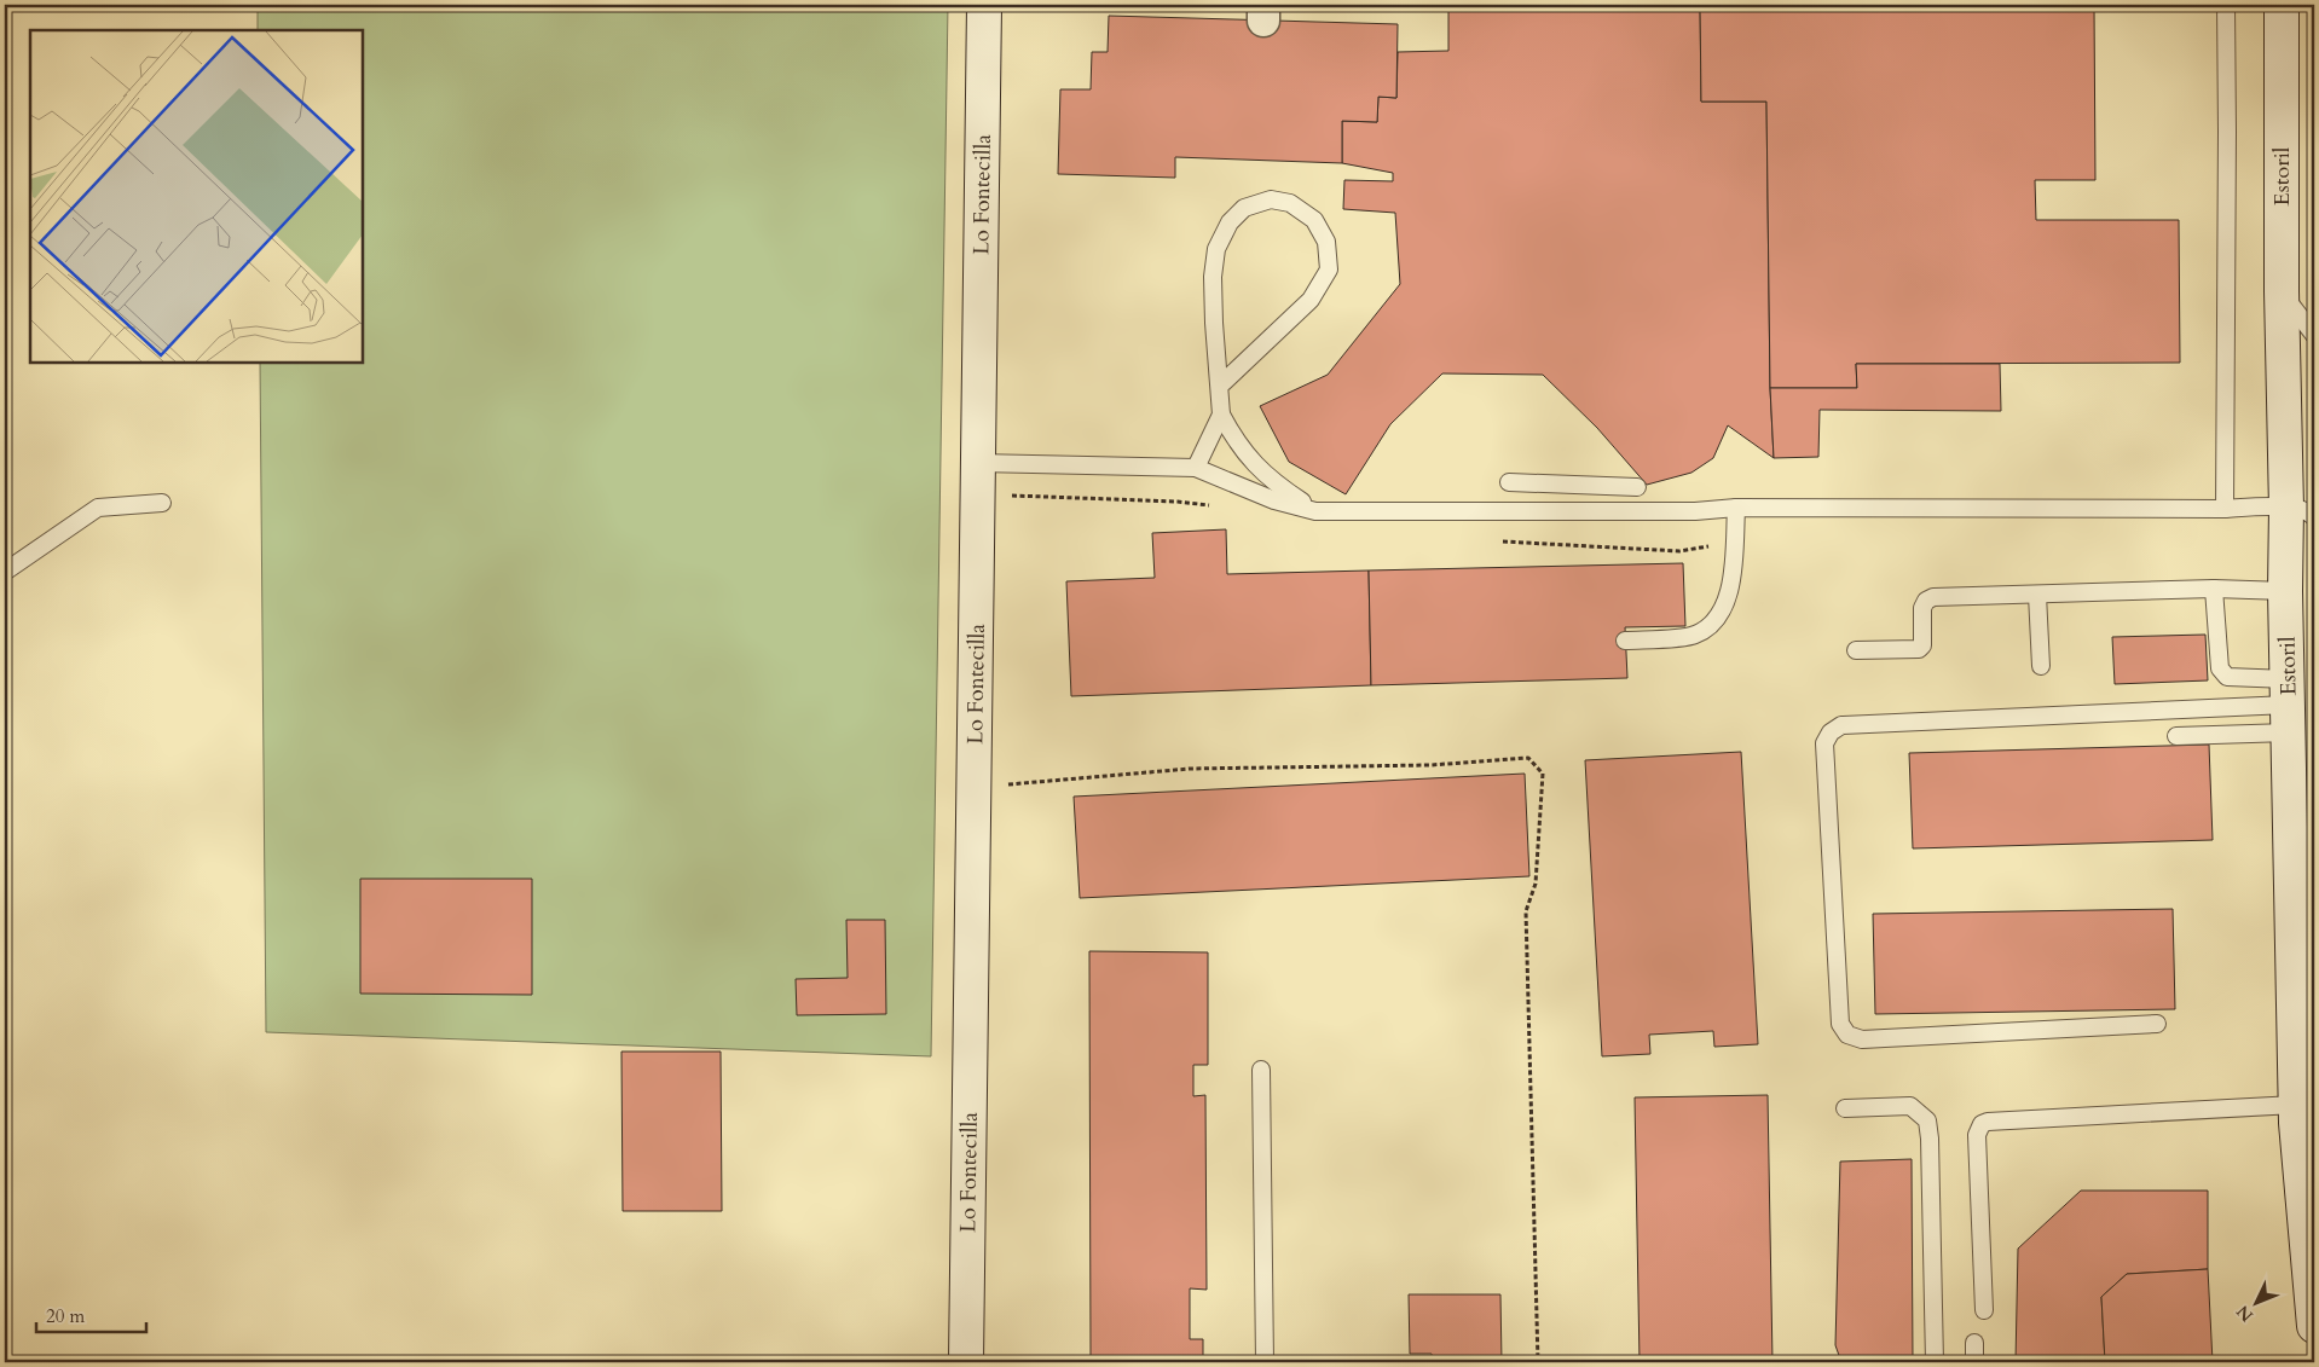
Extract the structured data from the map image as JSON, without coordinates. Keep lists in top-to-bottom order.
{
  "streets": {
    "street": ["Estoril", "Lo Fontecilla"]
  },
  "scale_bar": "20 m",
  "north": "bottom left"
}
